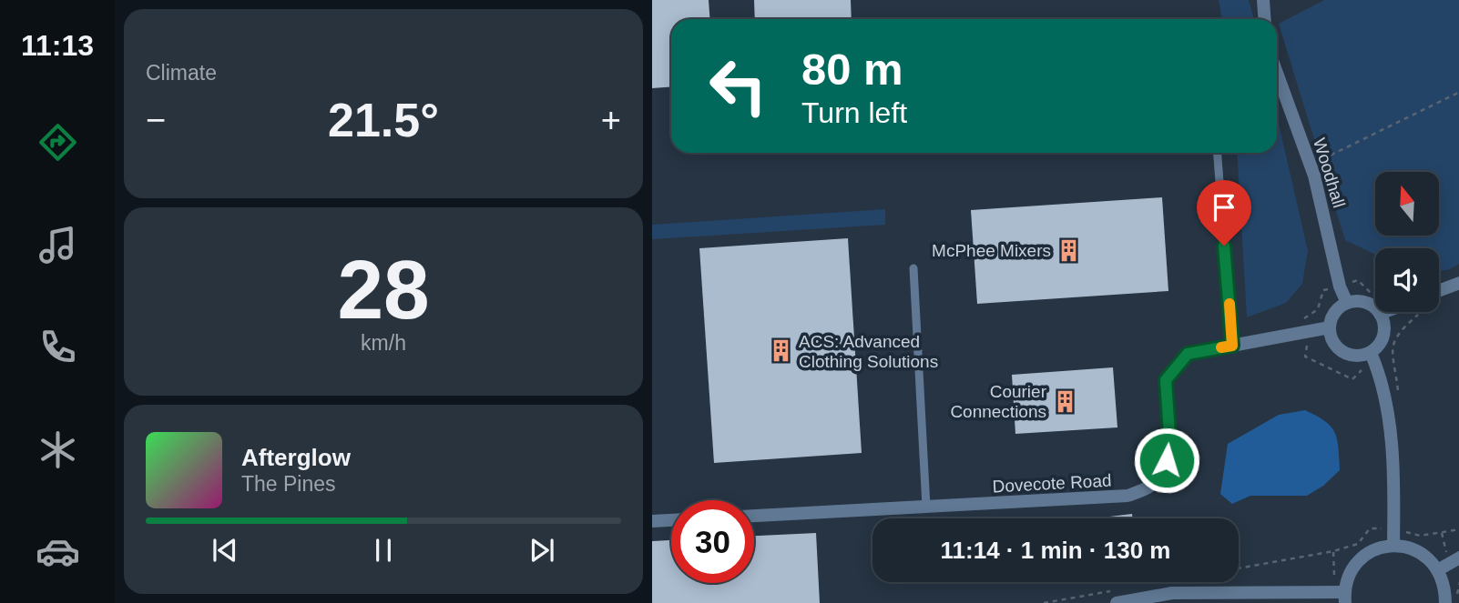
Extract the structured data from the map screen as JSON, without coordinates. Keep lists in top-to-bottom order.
{
  "streets": {
    "street": ["Woodhall", "Dovecote Road"]
  },
  "crossings": [
    ["Woodhall", "Dovecote Road"]
  ],
  "places": {
    "building": ["McPhee Mixers", "ACS: Advanced Clothing Solutions", "Courier Connections"]
  },
  "north": "top",
  "page": {
    "tabs": "11:13",
    "tile": [
      "Climate",
      ["28", "km/h"]
    ],
    "turn": ["80 m", "Turn left"],
    "heat": ["−", "21.5°", "+"],
    "song": ["Afterglow", "The Pines"],
    "limit": "30",
    "trip": "11:14 · 1 min · 130 m"
  }
}
